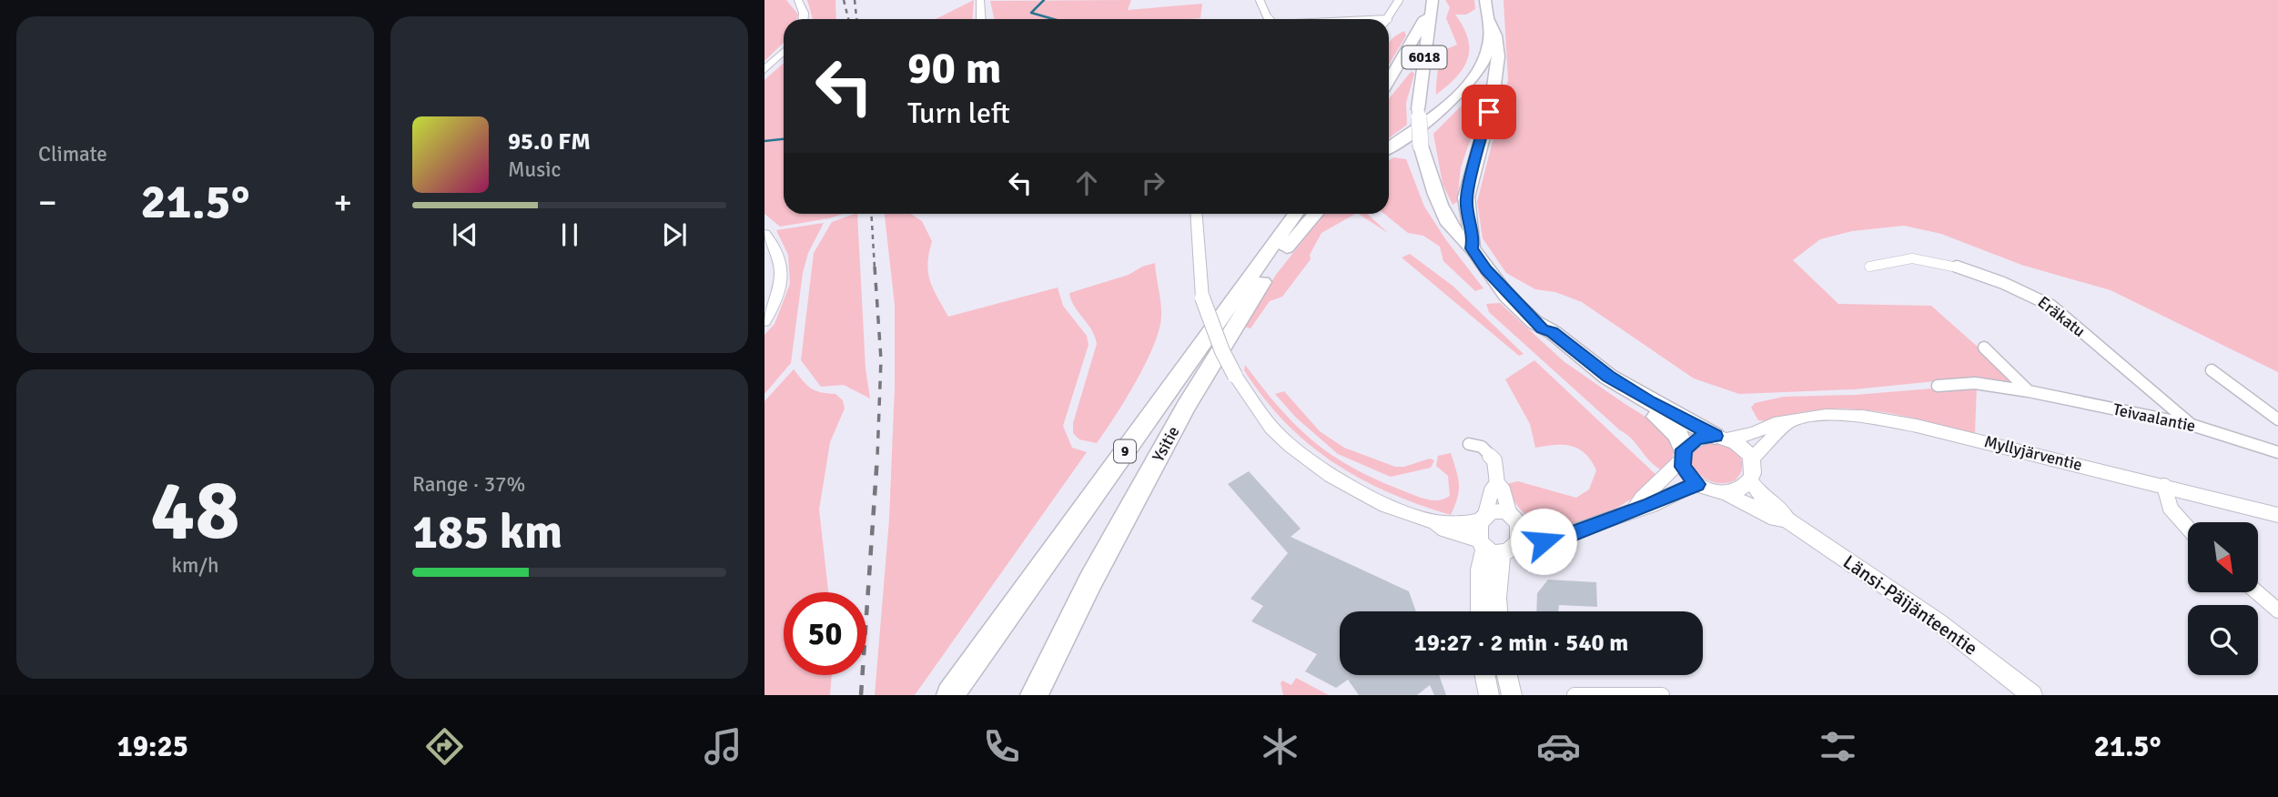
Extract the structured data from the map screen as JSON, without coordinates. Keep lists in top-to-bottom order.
{
  "streets": {
    "highway": ["6018", "Ysitie", "9"],
    "main road": ["Myllyjärventie", "Länsi-Päijänteentie"],
    "street": ["Eräkatu", "Teivaalantie"]
  },
  "crossings": [
    ["6018", "Myllyjärventie"],
    ["6018", "Länsi-Päijänteentie"],
    ["Eräkatu", "Teivaalantie"],
    ["Myllyjärventie", "Länsi-Päijänteentie"]
  ],
  "north": "bottom right",
  "page": {
    "tile": [
      "Climate",
      ["48", "km/h"],
      ["Range · 37%", "185 km"]
    ],
    "turn": ["90 m", "Turn left"],
    "song": ["95.0 FM", "Music"],
    "heat": ["−", "21.5°", "+"],
    "limit": "50",
    "trip": "19:27 · 2 min · 540 m",
    "tabs": ["19:25", "21.5°"]
  }
}
